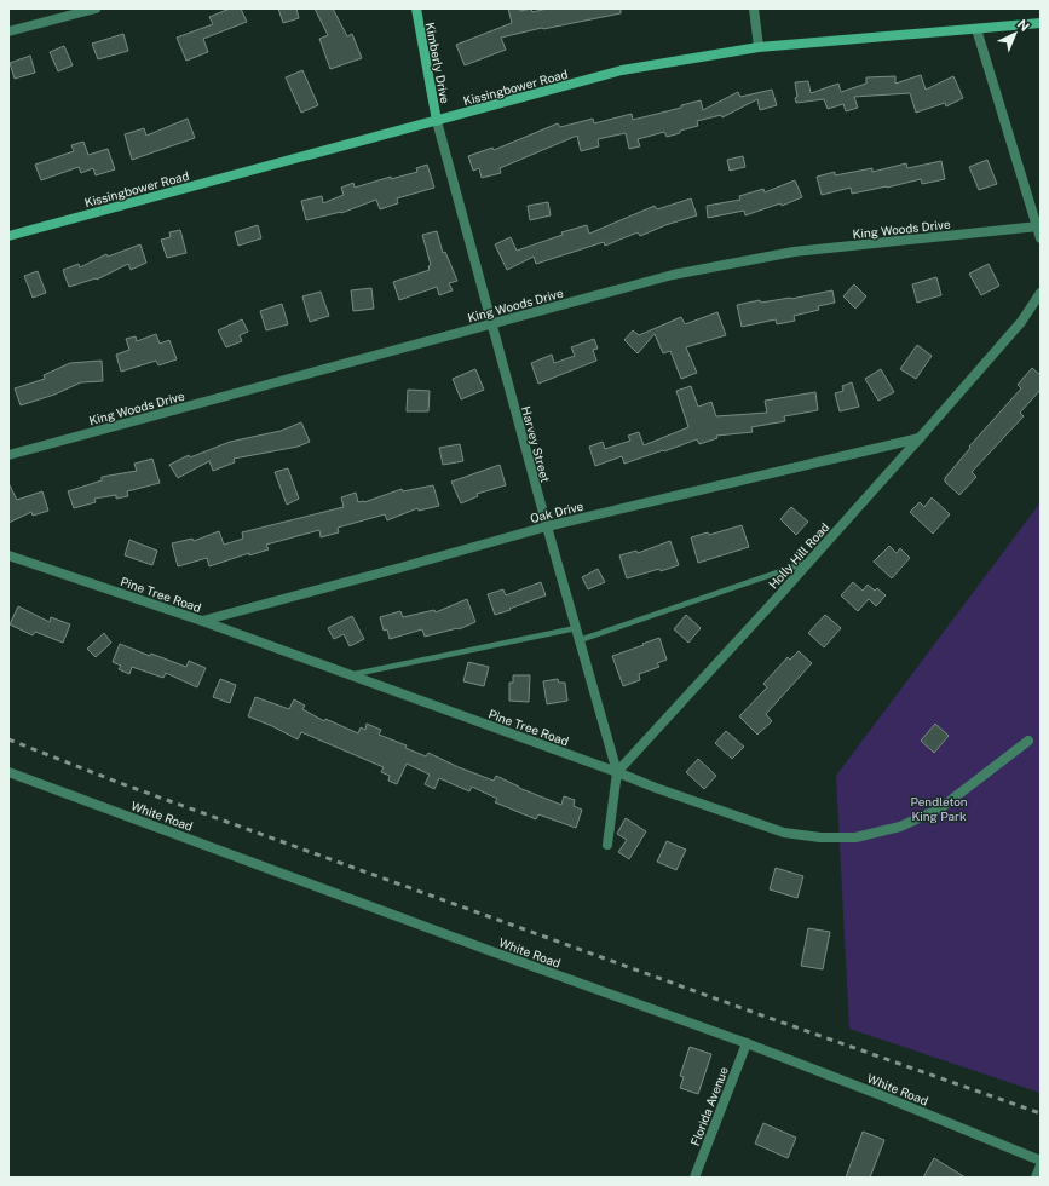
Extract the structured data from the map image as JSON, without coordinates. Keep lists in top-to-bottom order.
{
  "streets": {
    "street": [
      "Kimberly Drive",
      "Kissingbower Road",
      "King Woods Drive",
      "Harvey Street",
      "Oak Drive",
      "Holly Hill Road",
      "Pine Tree Road",
      "White Road",
      "Florida Avenue"
    ]
  },
  "crossings": [
    ["Kimberly Drive", "Kissingbower Road"],
    ["Kimberly Drive", "Harvey Street"],
    ["Kissingbower Road", "Harvey Street"],
    ["King Woods Drive", "Harvey Street"],
    ["Harvey Street", "Oak Drive"],
    ["Harvey Street", "Holly Hill Road"],
    ["Harvey Street", "Pine Tree Road"],
    ["Oak Drive", "Holly Hill Road"],
    ["Oak Drive", "Pine Tree Road"],
    ["Holly Hill Road", "Pine Tree Road"],
    ["White Road", "Florida Avenue"]
  ],
  "parks": ["Pendleton King Park"],
  "north": "top right"
}
